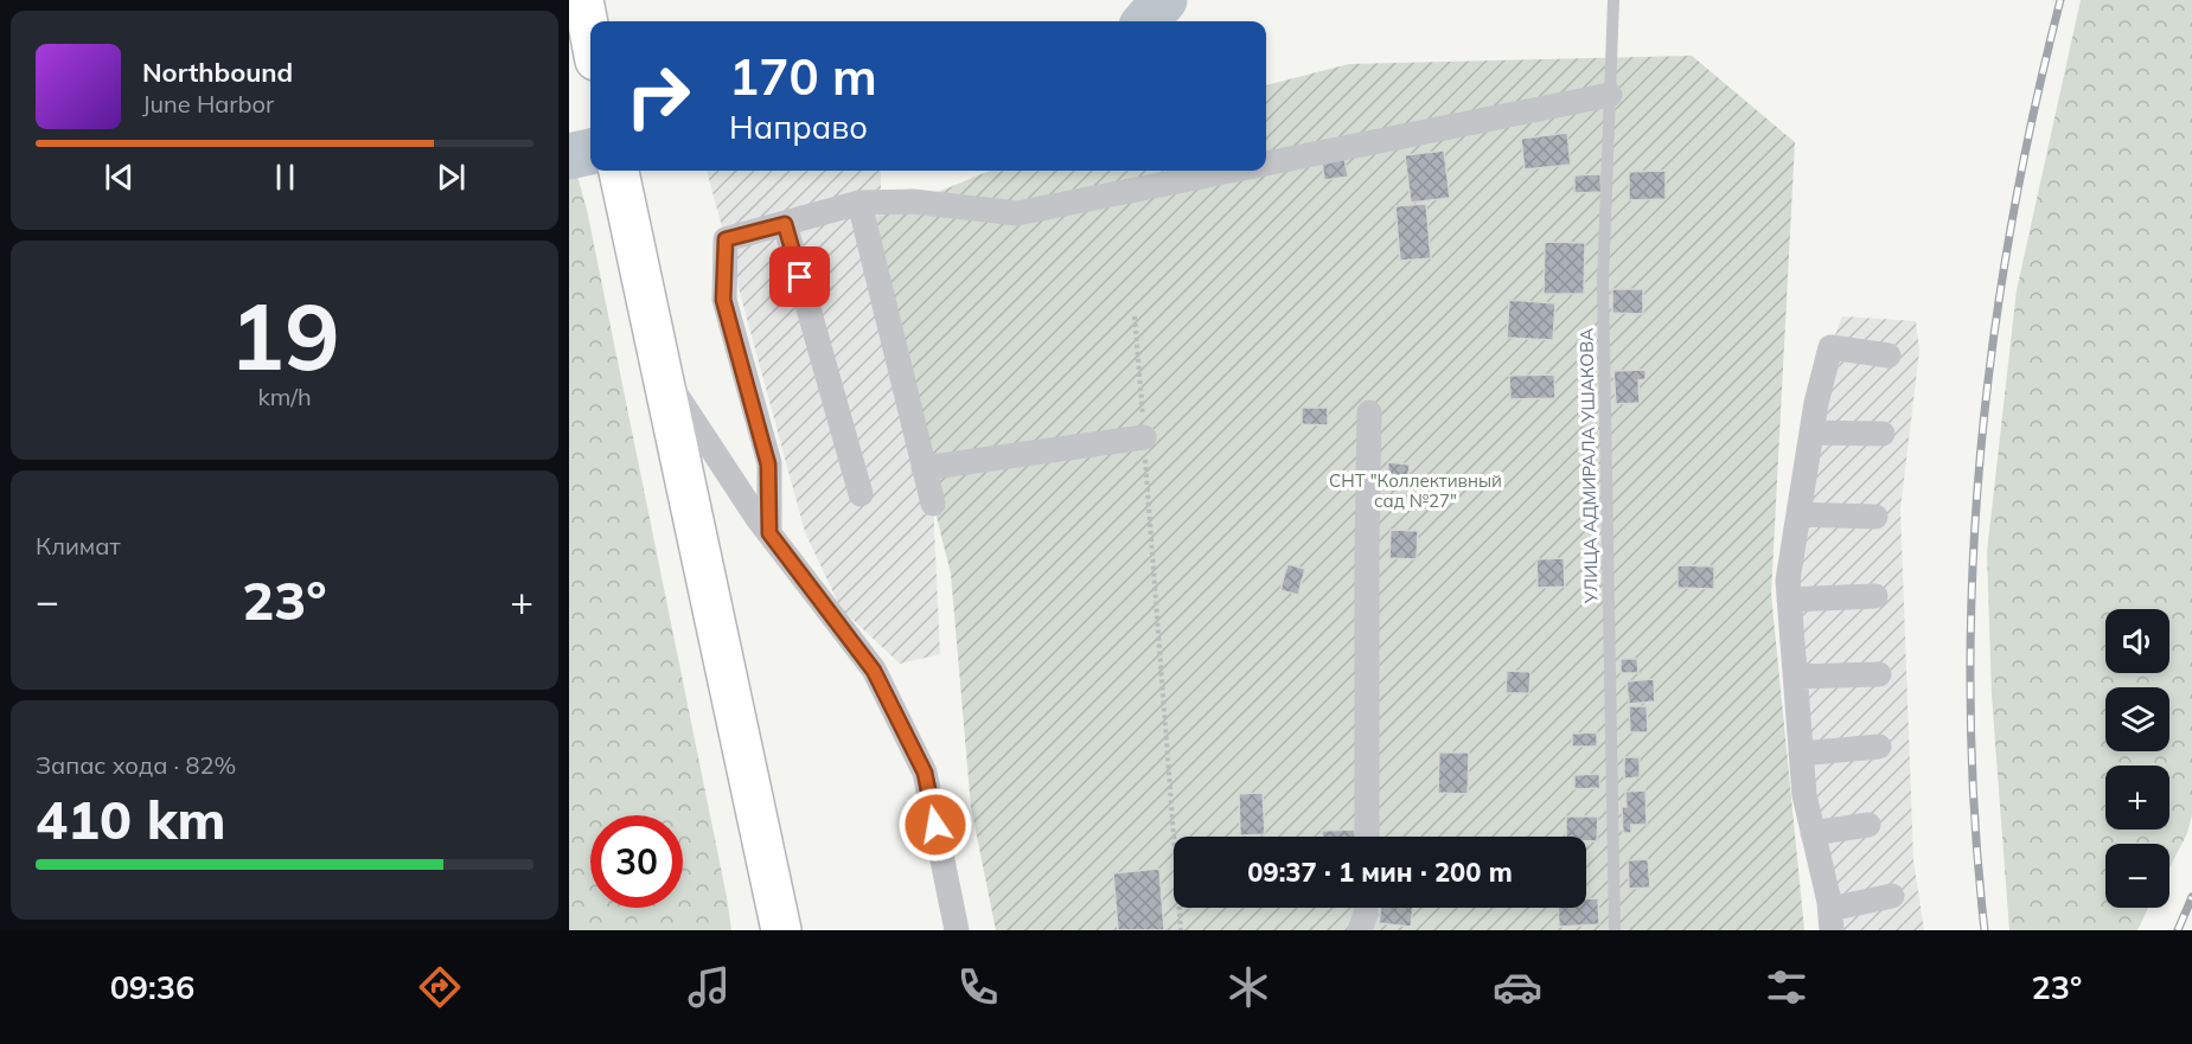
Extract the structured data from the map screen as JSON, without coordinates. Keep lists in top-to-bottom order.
{
  "streets": {
    "lane": ["УЛИЦА АДМИРАЛА УШАКОВА"]
  },
  "parks": ["СНТ \"Коллективный сад №27\""],
  "page": {
    "turn": ["170 m", "Направо"],
    "song": ["Northbound", "June Harbor"],
    "tile": [
      ["19", "km/h"],
      "Климат",
      ["Запас хода · 82%", "410 km"]
    ],
    "heat": ["−", "23°", "+"],
    "map_buttons": ["+", "−"],
    "limit": "30",
    "trip": "09:37 · 1 мин · 200 m",
    "tabs": ["09:36", "23°"]
  }
}
